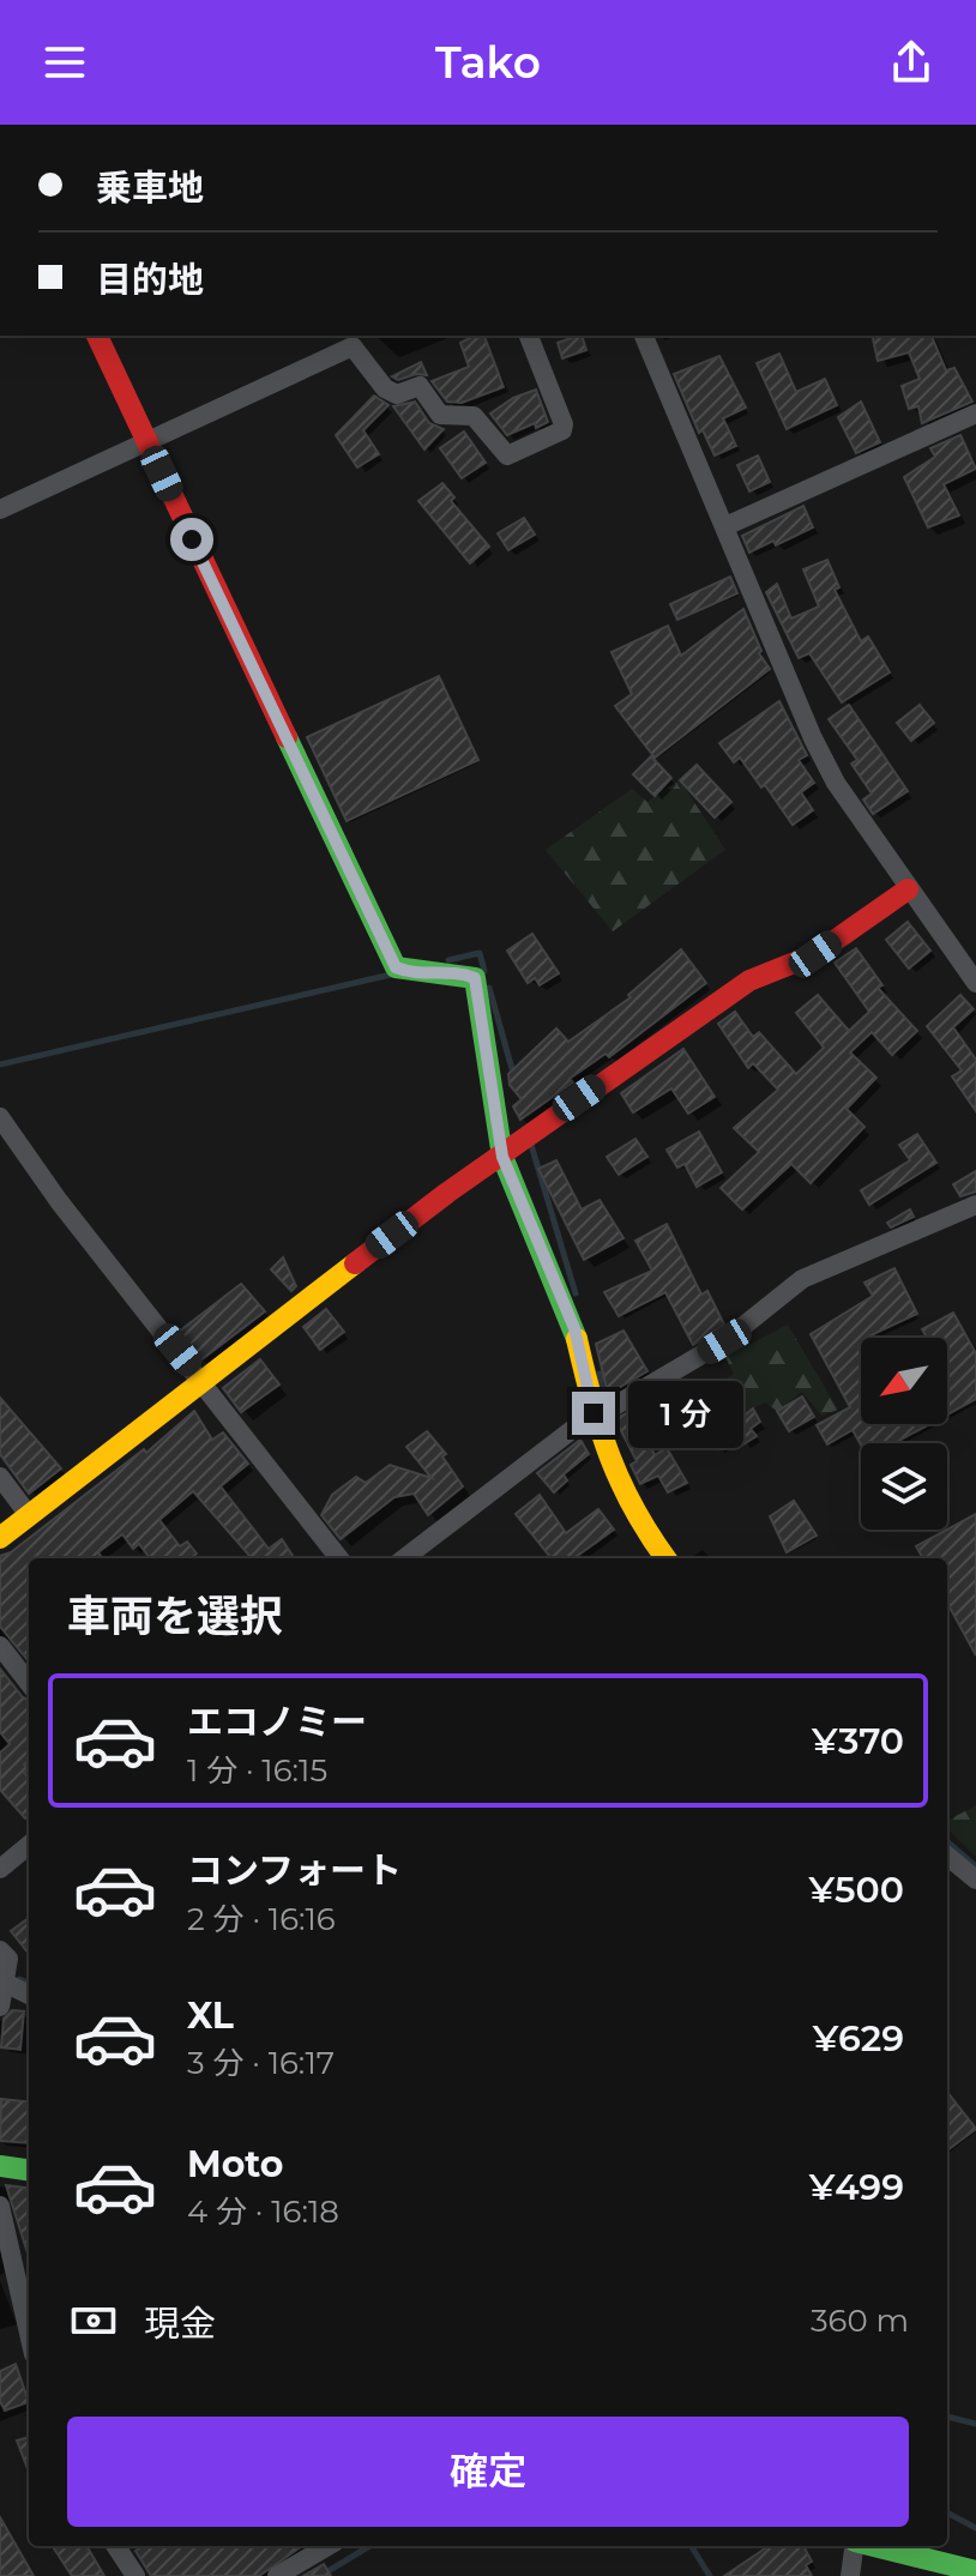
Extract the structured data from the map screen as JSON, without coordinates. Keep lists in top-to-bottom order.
{
  "north": "bottom left",
  "page": {
    "header": "Tako",
    "banner": ["乗車地", "目的地"],
    "bubble": "1 分",
    "heading": "車両を選択",
    "list": [
      {
        "name": "エコノミー",
        "note": "1 分 · 16:15",
        "value": "¥370"
      },
      {
        "name": "コンフォート",
        "note": "2 分 · 16:16",
        "value": "¥500"
      },
      {
        "name": "XL",
        "note": "3 分 · 16:17",
        "value": "¥629"
      },
      {
        "name": "Moto",
        "note": "4 分 · 16:18",
        "value": "¥499"
      }
    ],
    "pay": ["現金", "360 m"],
    "buttons": "確定"
  }
}
